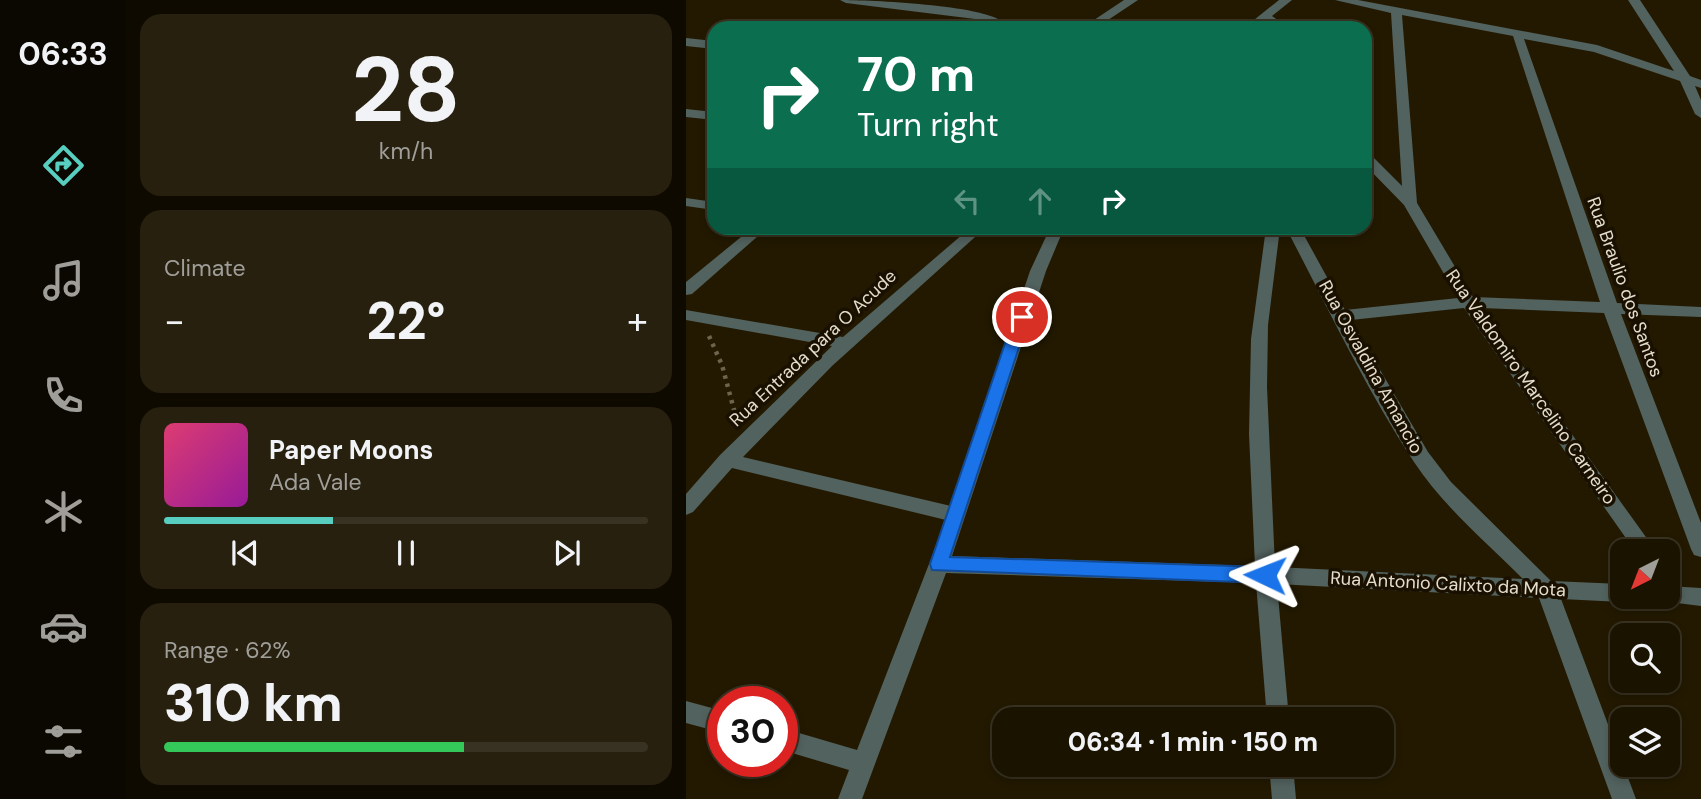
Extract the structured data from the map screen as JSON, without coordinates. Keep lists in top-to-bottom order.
{
  "streets": {
    "street": [
      "Rua Braulio dos Santos",
      "Rua Entrada para O Acude",
      "Rua Osvaldina Amancio",
      "Rua Valdomiro Marcelino Carneiro",
      "Rua Antonio Calixto da Mota"
    ]
  },
  "crossings": [
    ["Rua Osvaldina Amancio", "Rua Antonio Calixto da Mota"]
  ],
  "north": "bottom left",
  "page": {
    "tabs": "06:33",
    "tile": [
      ["28", "km/h"],
      "Climate",
      ["Range · 62%", "310 km"]
    ],
    "turn": ["70 m", "Turn right"],
    "heat": ["−", "22°", "+"],
    "song": ["Paper Moons", "Ada Vale"],
    "limit": "30",
    "trip": "06:34 · 1 min · 150 m"
  }
}
